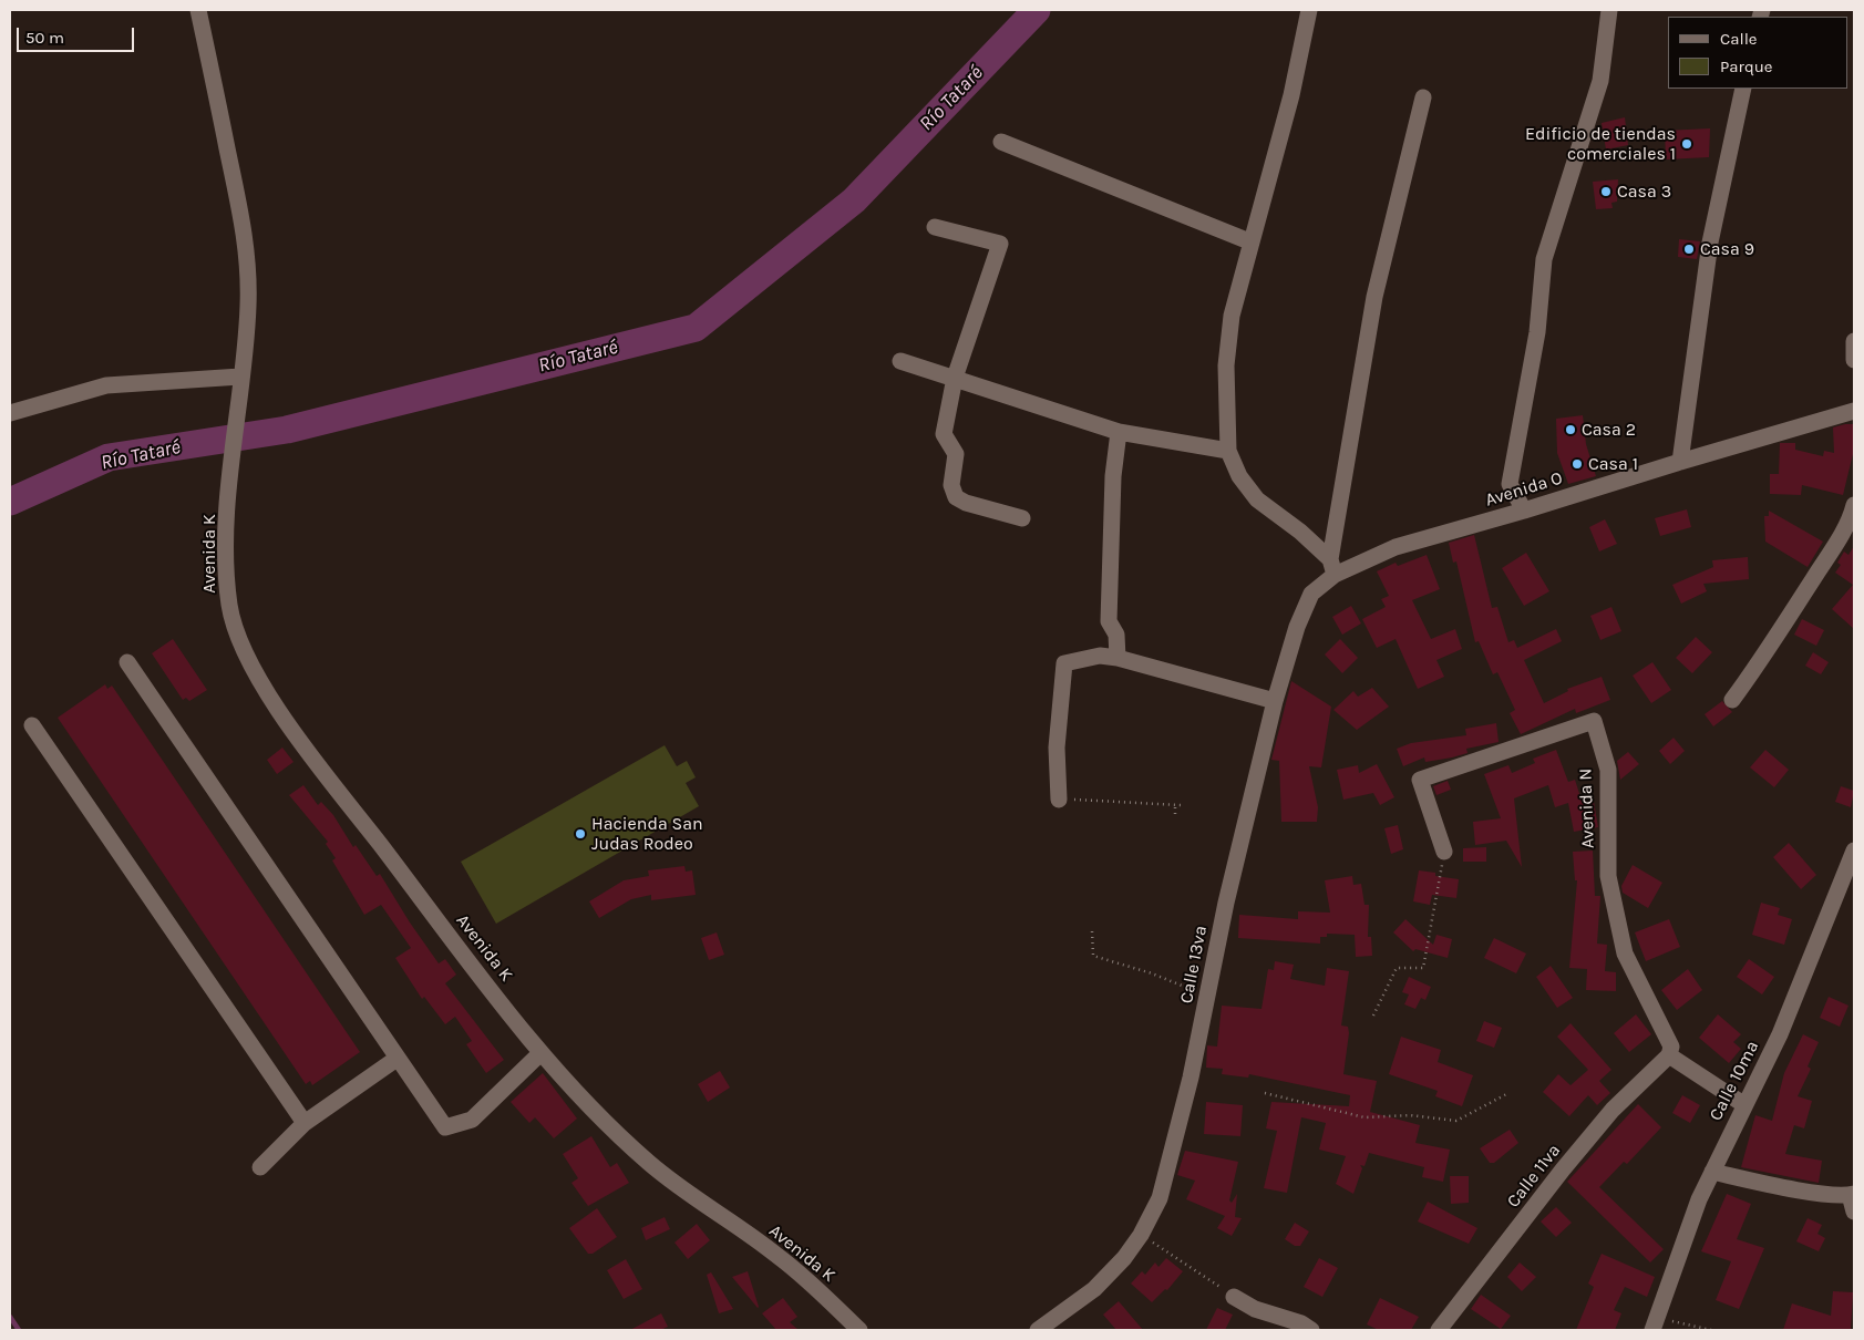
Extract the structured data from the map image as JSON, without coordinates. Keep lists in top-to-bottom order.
{
  "streets": {
    "street": [
      "Avenida O",
      "Avenida K",
      "Avenida N",
      "Calle 13va",
      "Calle 10ma",
      "Calle 11va"
    ]
  },
  "crossings": [
    ["Avenida O", "Calle 13va"],
    ["Avenida N", "Calle 11va"]
  ],
  "water": ["Río Tataré"],
  "places": [
    "Edificio de tiendas comerciales 1",
    "Casa 3",
    "Casa 9",
    "Casa 2",
    "Casa 1",
    "Hacienda San Judas Rodeo"
  ],
  "legend": ["Calle", "Parque"],
  "scale_bar": "50 m"
}
